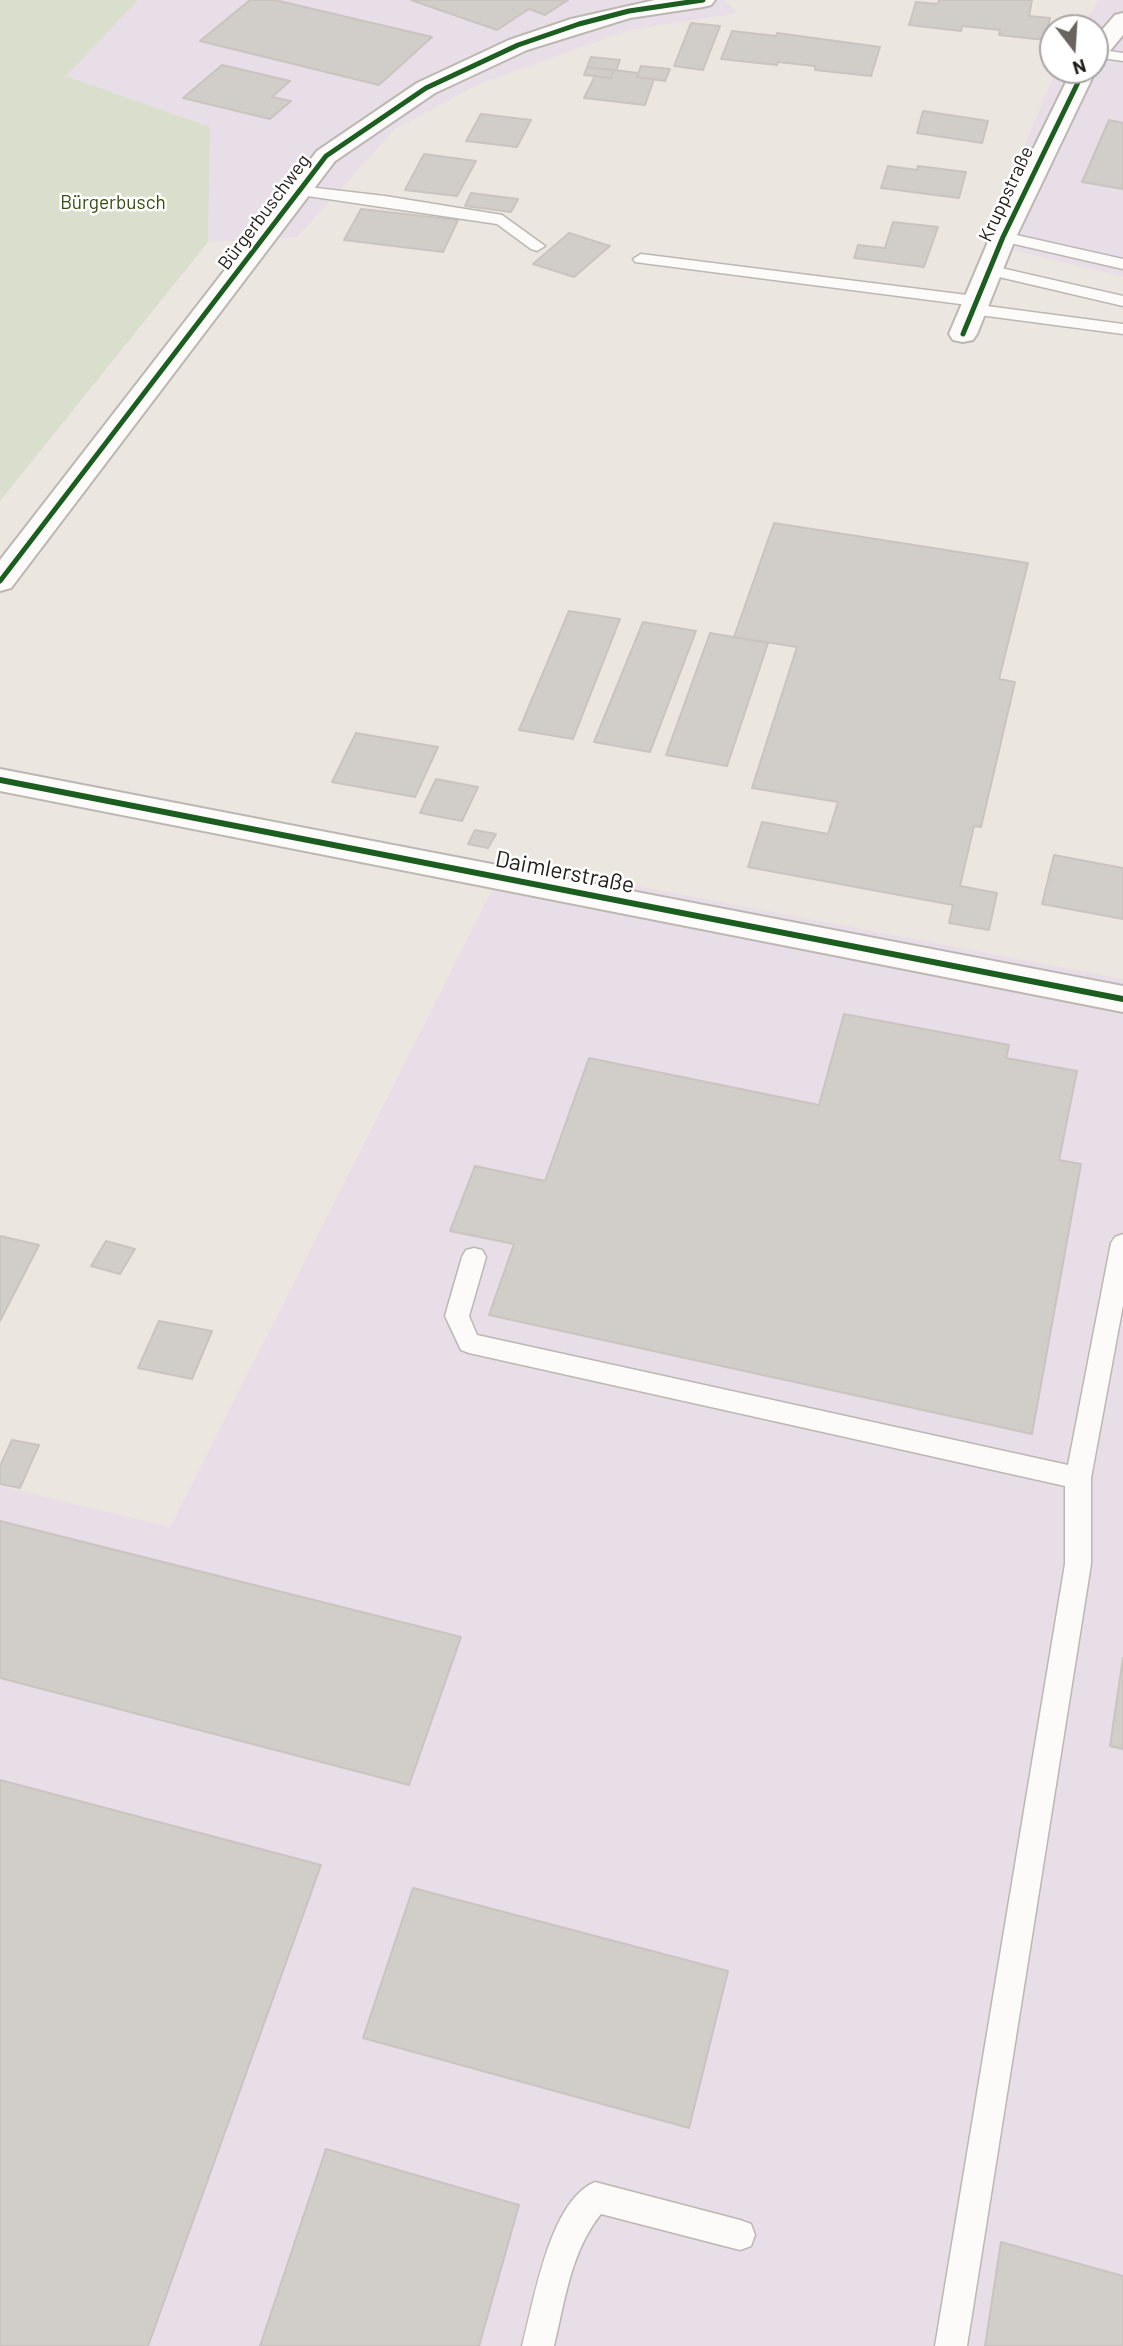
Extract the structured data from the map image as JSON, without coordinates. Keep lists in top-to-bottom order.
{
  "streets": {
    "street": ["Kruppstraße", "Bürgerbuschweg", "Daimlerstraße"]
  },
  "parks": ["Bürgerbusch"],
  "north": "bottom"
}
